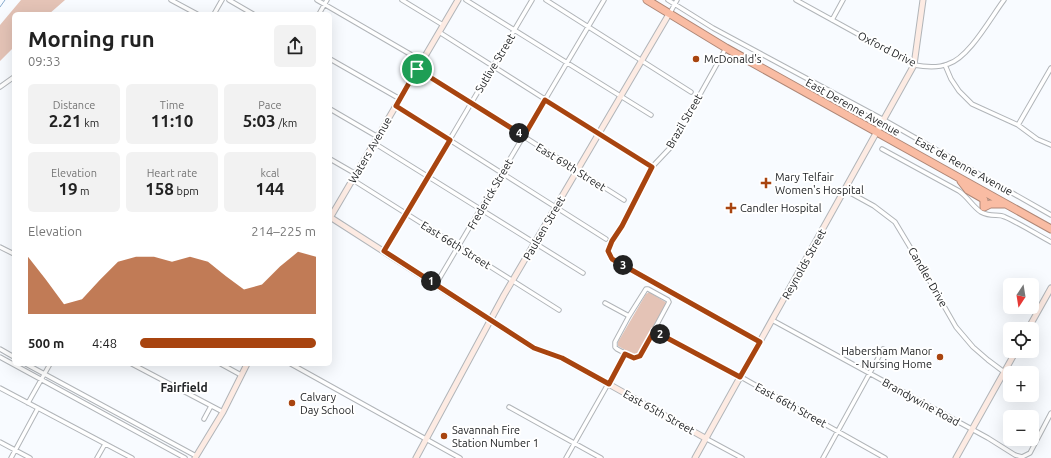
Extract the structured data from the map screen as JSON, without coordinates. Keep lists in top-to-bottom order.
{
  "streets": {
    "highway": ["East Derenne Avenue"],
    "street": [
      "Oxford Drive",
      "Sutlive Street",
      "Brazil Street",
      "Waters Avenue",
      "East de Renne Avenue",
      "East 69th Street",
      "Frederick Street",
      "Paulsen Street",
      "East 66th Street",
      "Reynolds Street",
      "Candler Drive",
      "Brandywine Road",
      "East 65th Street"
    ]
  },
  "crossings": [
    ["Oxford Drive", "Reynolds Street"],
    ["Sutlive Street", "East 69th Street"],
    ["Sutlive Street", "East 66th Street"],
    ["Sutlive Street", "East 65th Street"],
    ["East Derenne Avenue", "Brazil Street"],
    ["East Derenne Avenue", "Paulsen Street"],
    ["East Derenne Avenue", "Reynolds Street"],
    ["Brazil Street", "Reynolds Street"],
    ["Waters Avenue", "East 69th Street"],
    ["Waters Avenue", "East 66th Street"],
    ["East de Renne Avenue", "Paulsen Street"],
    ["East de Renne Avenue", "Reynolds Street"],
    ["East 69th Street", "Frederick Street"],
    ["East 69th Street", "Paulsen Street"],
    ["Frederick Street", "East 66th Street"],
    ["Frederick Street", "East 65th Street"],
    ["Paulsen Street", "East 66th Street"],
    ["Paulsen Street", "East 65th Street"],
    ["East 66th Street", "Reynolds Street"],
    ["Reynolds Street", "Candler Drive"],
    ["Reynolds Street", "Brandywine Road"],
    ["Reynolds Street", "East 65th Street"]
  ],
  "districts": ["Fairfield"],
  "places": {
    "other": [
      "McDonald's",
      "Habersham Manor - Nursing Home",
      "Calvary Day School",
      "Savannah Fire Station Number 1"
    ],
    "health": ["Mary Telfair Women's Hospital", "Candler Hospital"]
  },
  "north": "bottom",
  "page": {
    "heading": ["Morning run", "09:33"],
    "stats": [
      ["Distance", "2.21 km"],
      ["Time", "11:10"],
      ["Pace", "5:03 /km"],
      ["Elevation", "19 m"],
      ["Heart rate", "158 bpm"],
      ["kcal", "144"]
    ],
    "pins": [
      "4",
      "3",
      "1",
      "2"
    ],
    "chart": ["Elevation", "214–225 m"],
    "map_buttons": ["+", "−"],
    "list": [
      {
        "name": "500 m",
        "note": "4:48"
      }
    ]
  }
}
